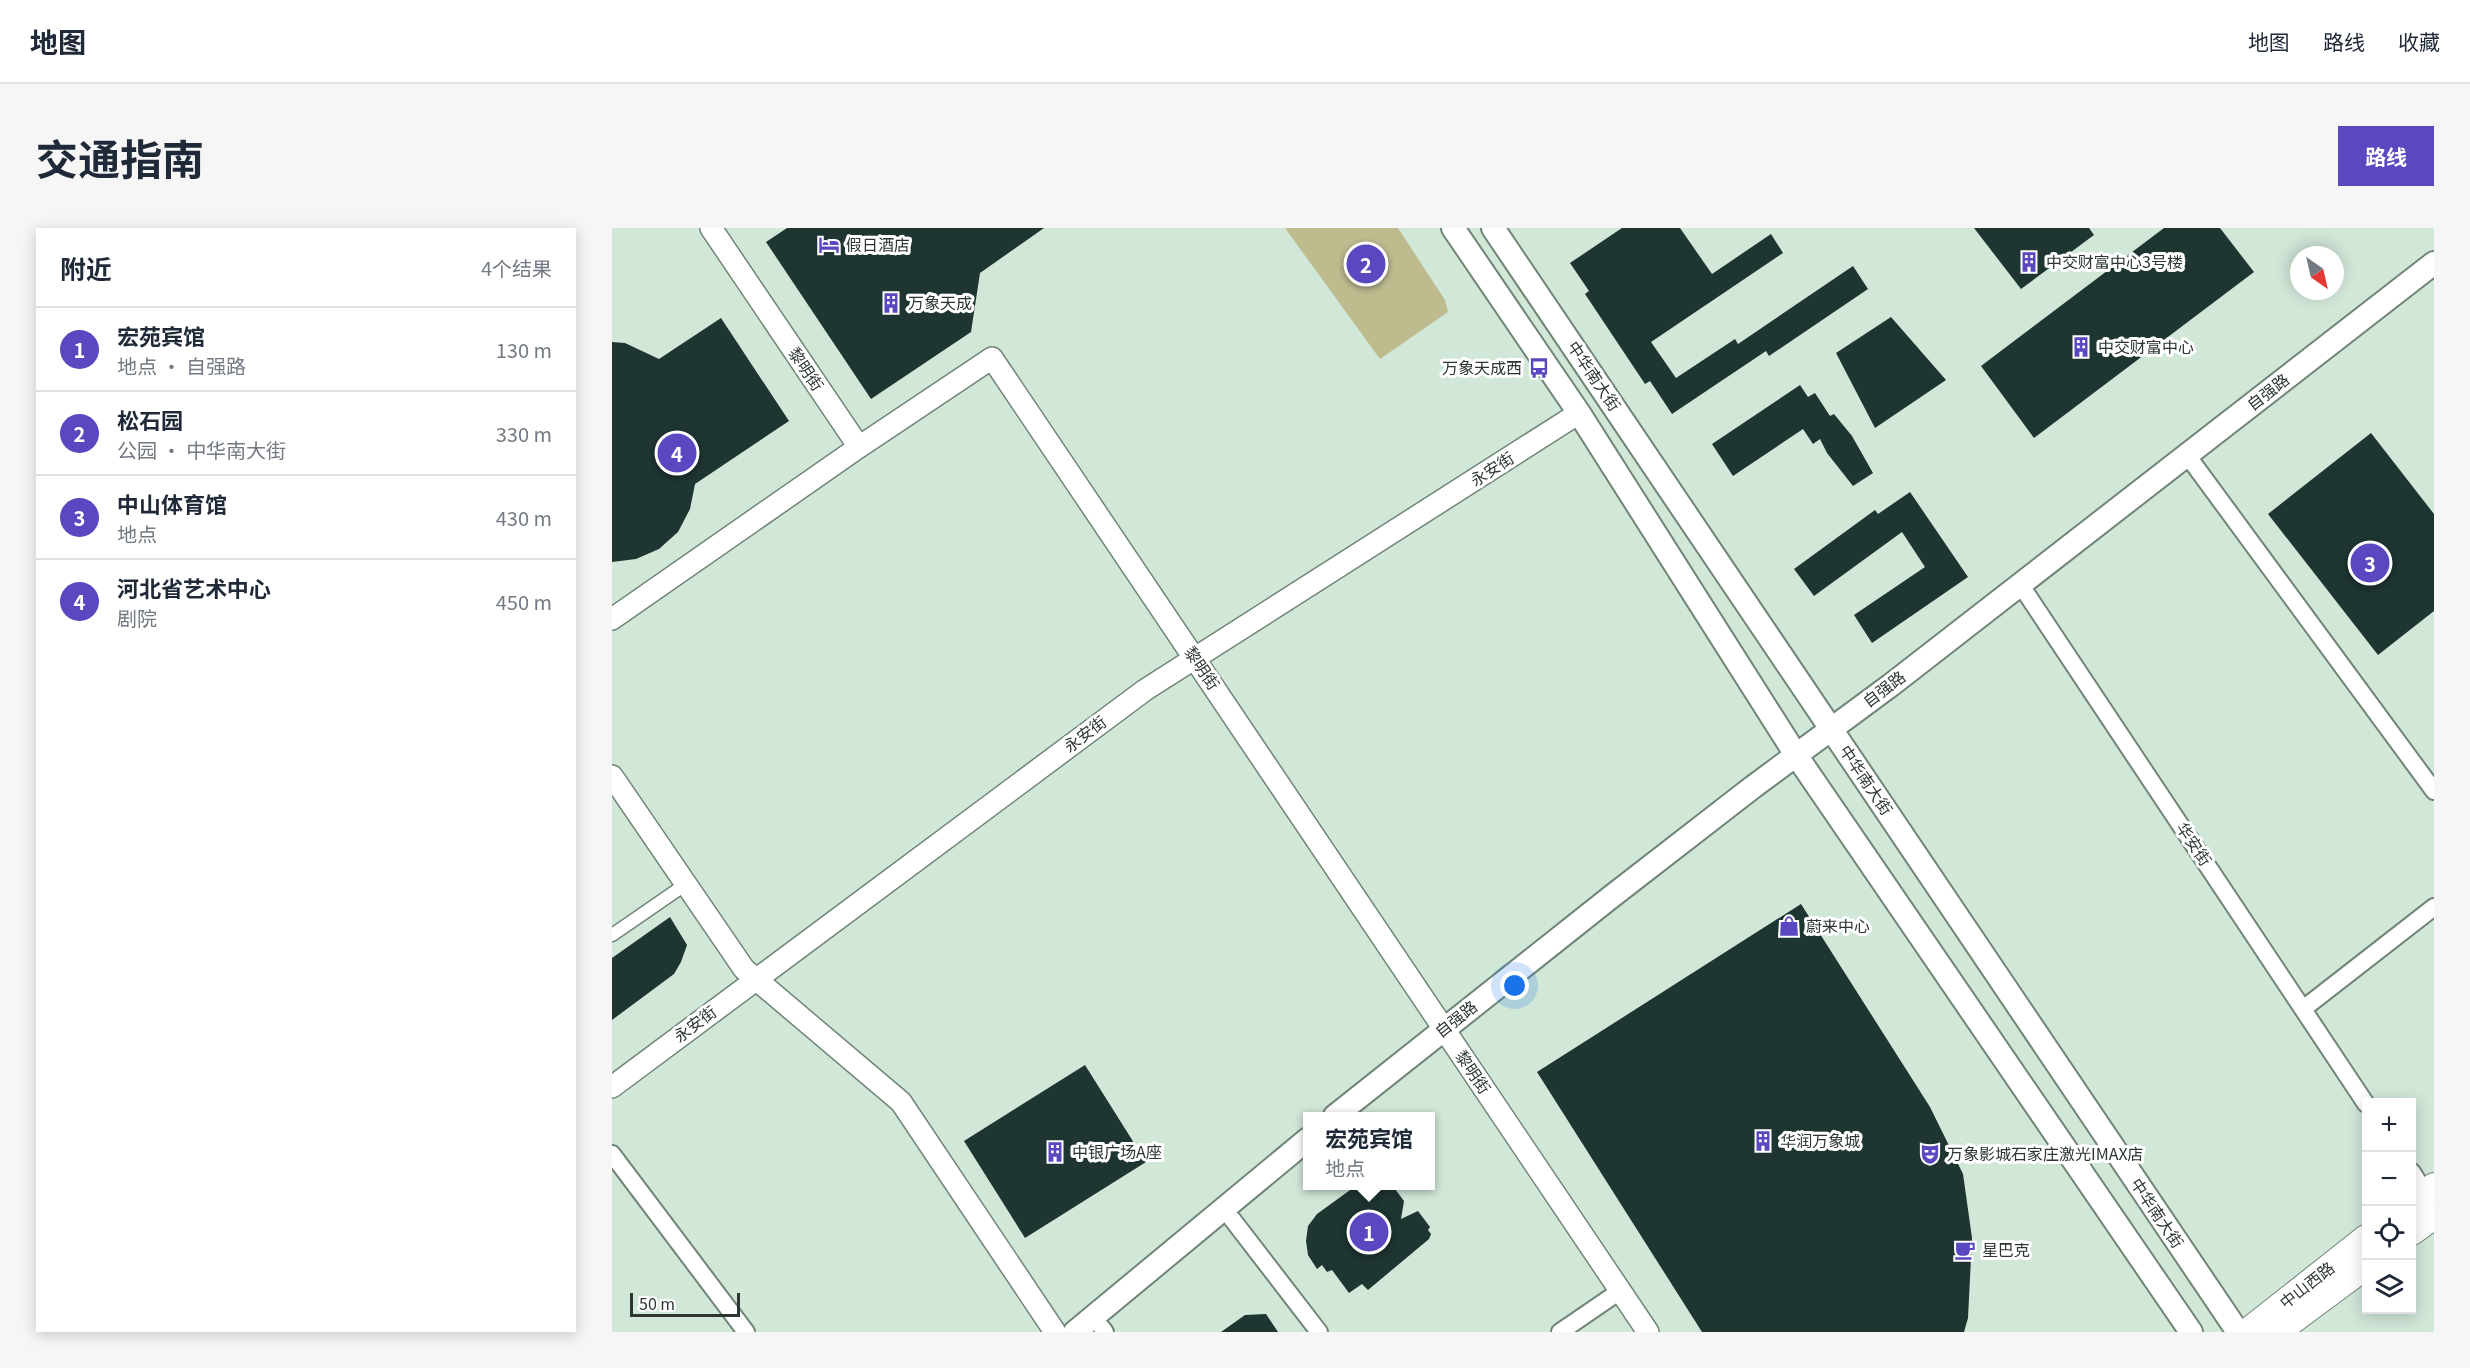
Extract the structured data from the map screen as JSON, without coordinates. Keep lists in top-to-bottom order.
{
  "streets": {
    "main road": ["中华南大街", "自强路", "中山西路"],
    "street": ["黎明街", "永安街", "华安街"]
  },
  "crossings": [
    ["黎明街", "自强路"],
    ["黎明街", "永安街"],
    ["中华南大街", "自强路"],
    ["中华南大街", "永安街"],
    ["自强路", "华安街"]
  ],
  "places": {
    "hotel": ["假日酒店"],
    "building": [
      "中交财富中心3号楼",
      "万象天成",
      "中交财富中心",
      "华润万象城",
      "中银广场A座"
    ],
    "bus stop": ["万象天成西"],
    "shop": ["蔚来中心"],
    "theatre": ["万象影城石家庄激光IMAX店"],
    "cafe": ["星巴克"]
  },
  "scale_bar": "50 m",
  "north": "bottom right",
  "page": {
    "header": "地图",
    "nav": ["地图", "路线", "收藏"],
    "title": "交通指南",
    "buttons": "路线",
    "heading": ["附近", "4个结果"],
    "pins": [
      "2",
      "4",
      "3",
      "1"
    ],
    "list": [
      {
        "mark": "1",
        "name": "宏苑宾馆",
        "note": "地点 · 自强路",
        "value": "130 m"
      },
      {
        "mark": "2",
        "name": "松石园",
        "note": "公园 · 中华南大街",
        "value": "330 m"
      },
      {
        "mark": "3",
        "name": "中山体育馆",
        "note": "地点",
        "value": "430 m"
      },
      {
        "mark": "4",
        "name": "河北省艺术中心",
        "note": "剧院",
        "value": "450 m"
      }
    ],
    "map_buttons": ["+", "−"],
    "popup": ["宏苑宾馆", "地点"],
    "scale": "50 m"
  }
}
